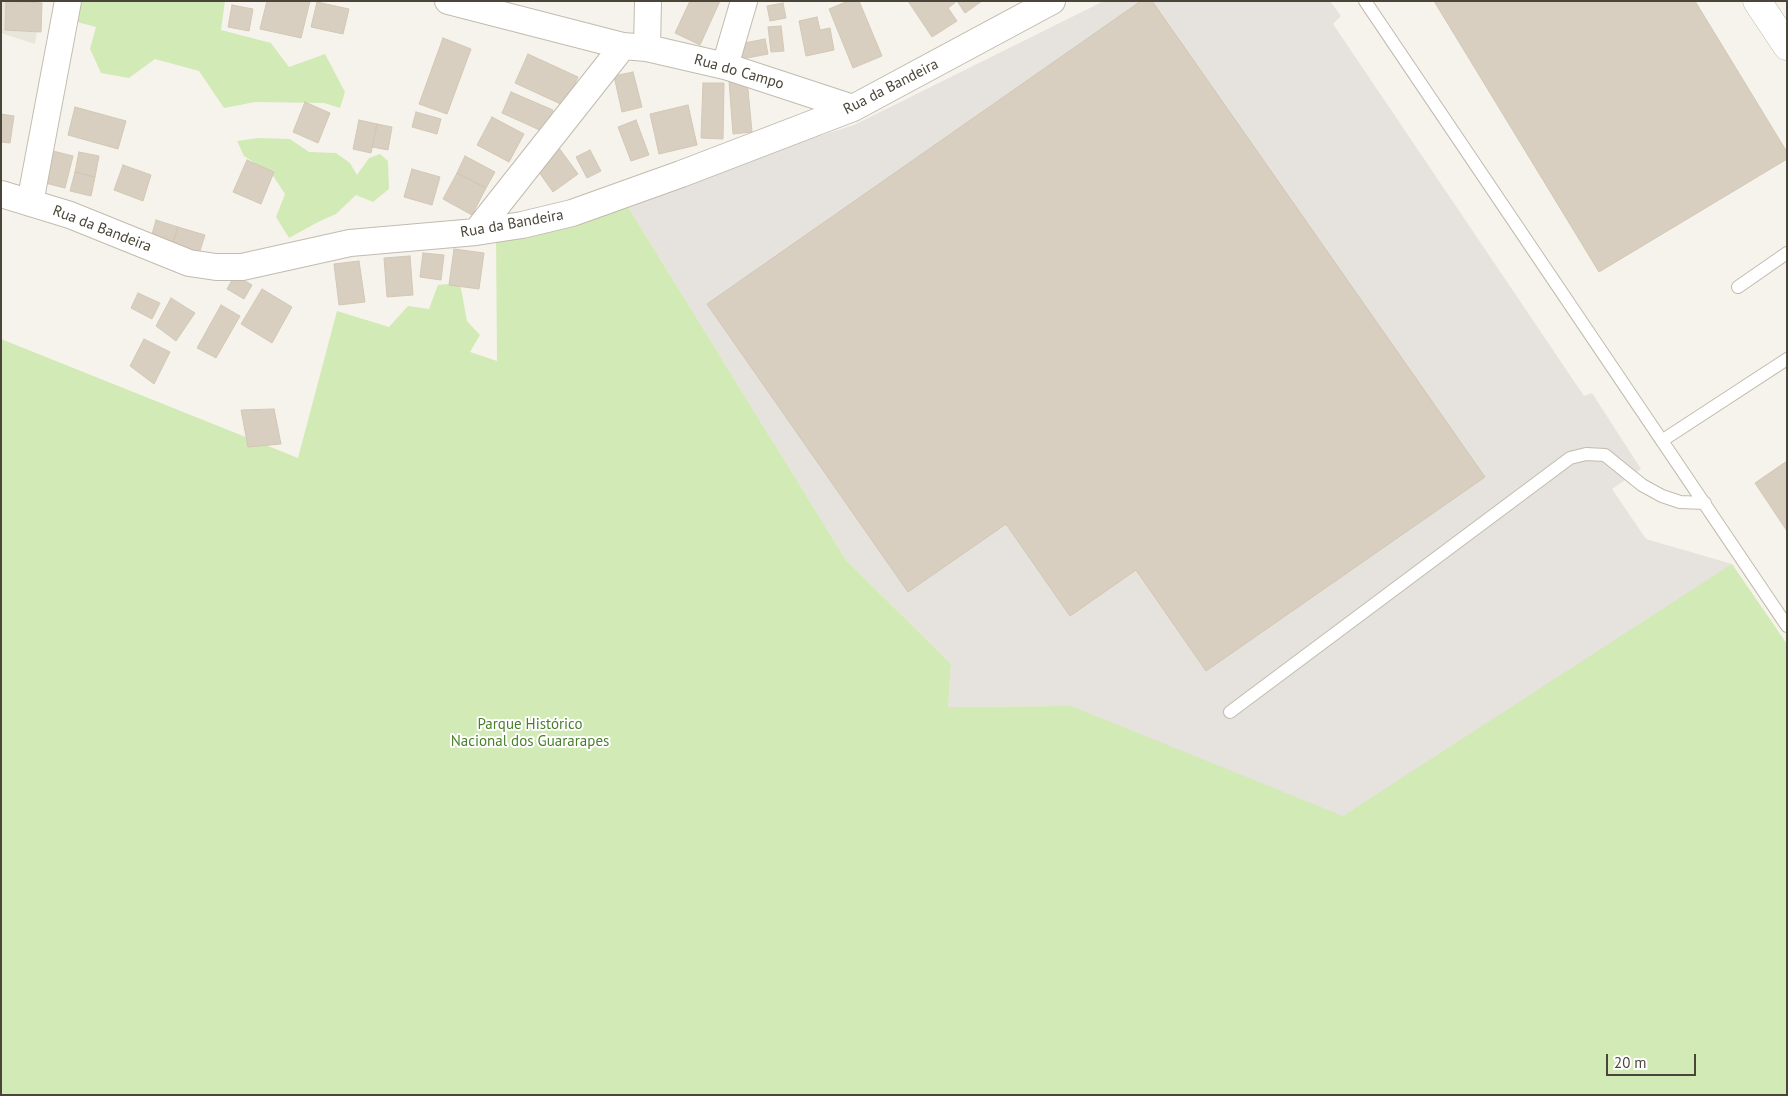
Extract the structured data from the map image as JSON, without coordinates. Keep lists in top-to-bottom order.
{
  "streets": {
    "street": ["Rua do Campo", "Rua da Bandeira"]
  },
  "crossings": [
    ["Rua do Campo", "Rua da Bandeira"]
  ],
  "parks": ["Parque Histórico Nacional dos Guararapes"],
  "scale_bar": "20 m"
}
